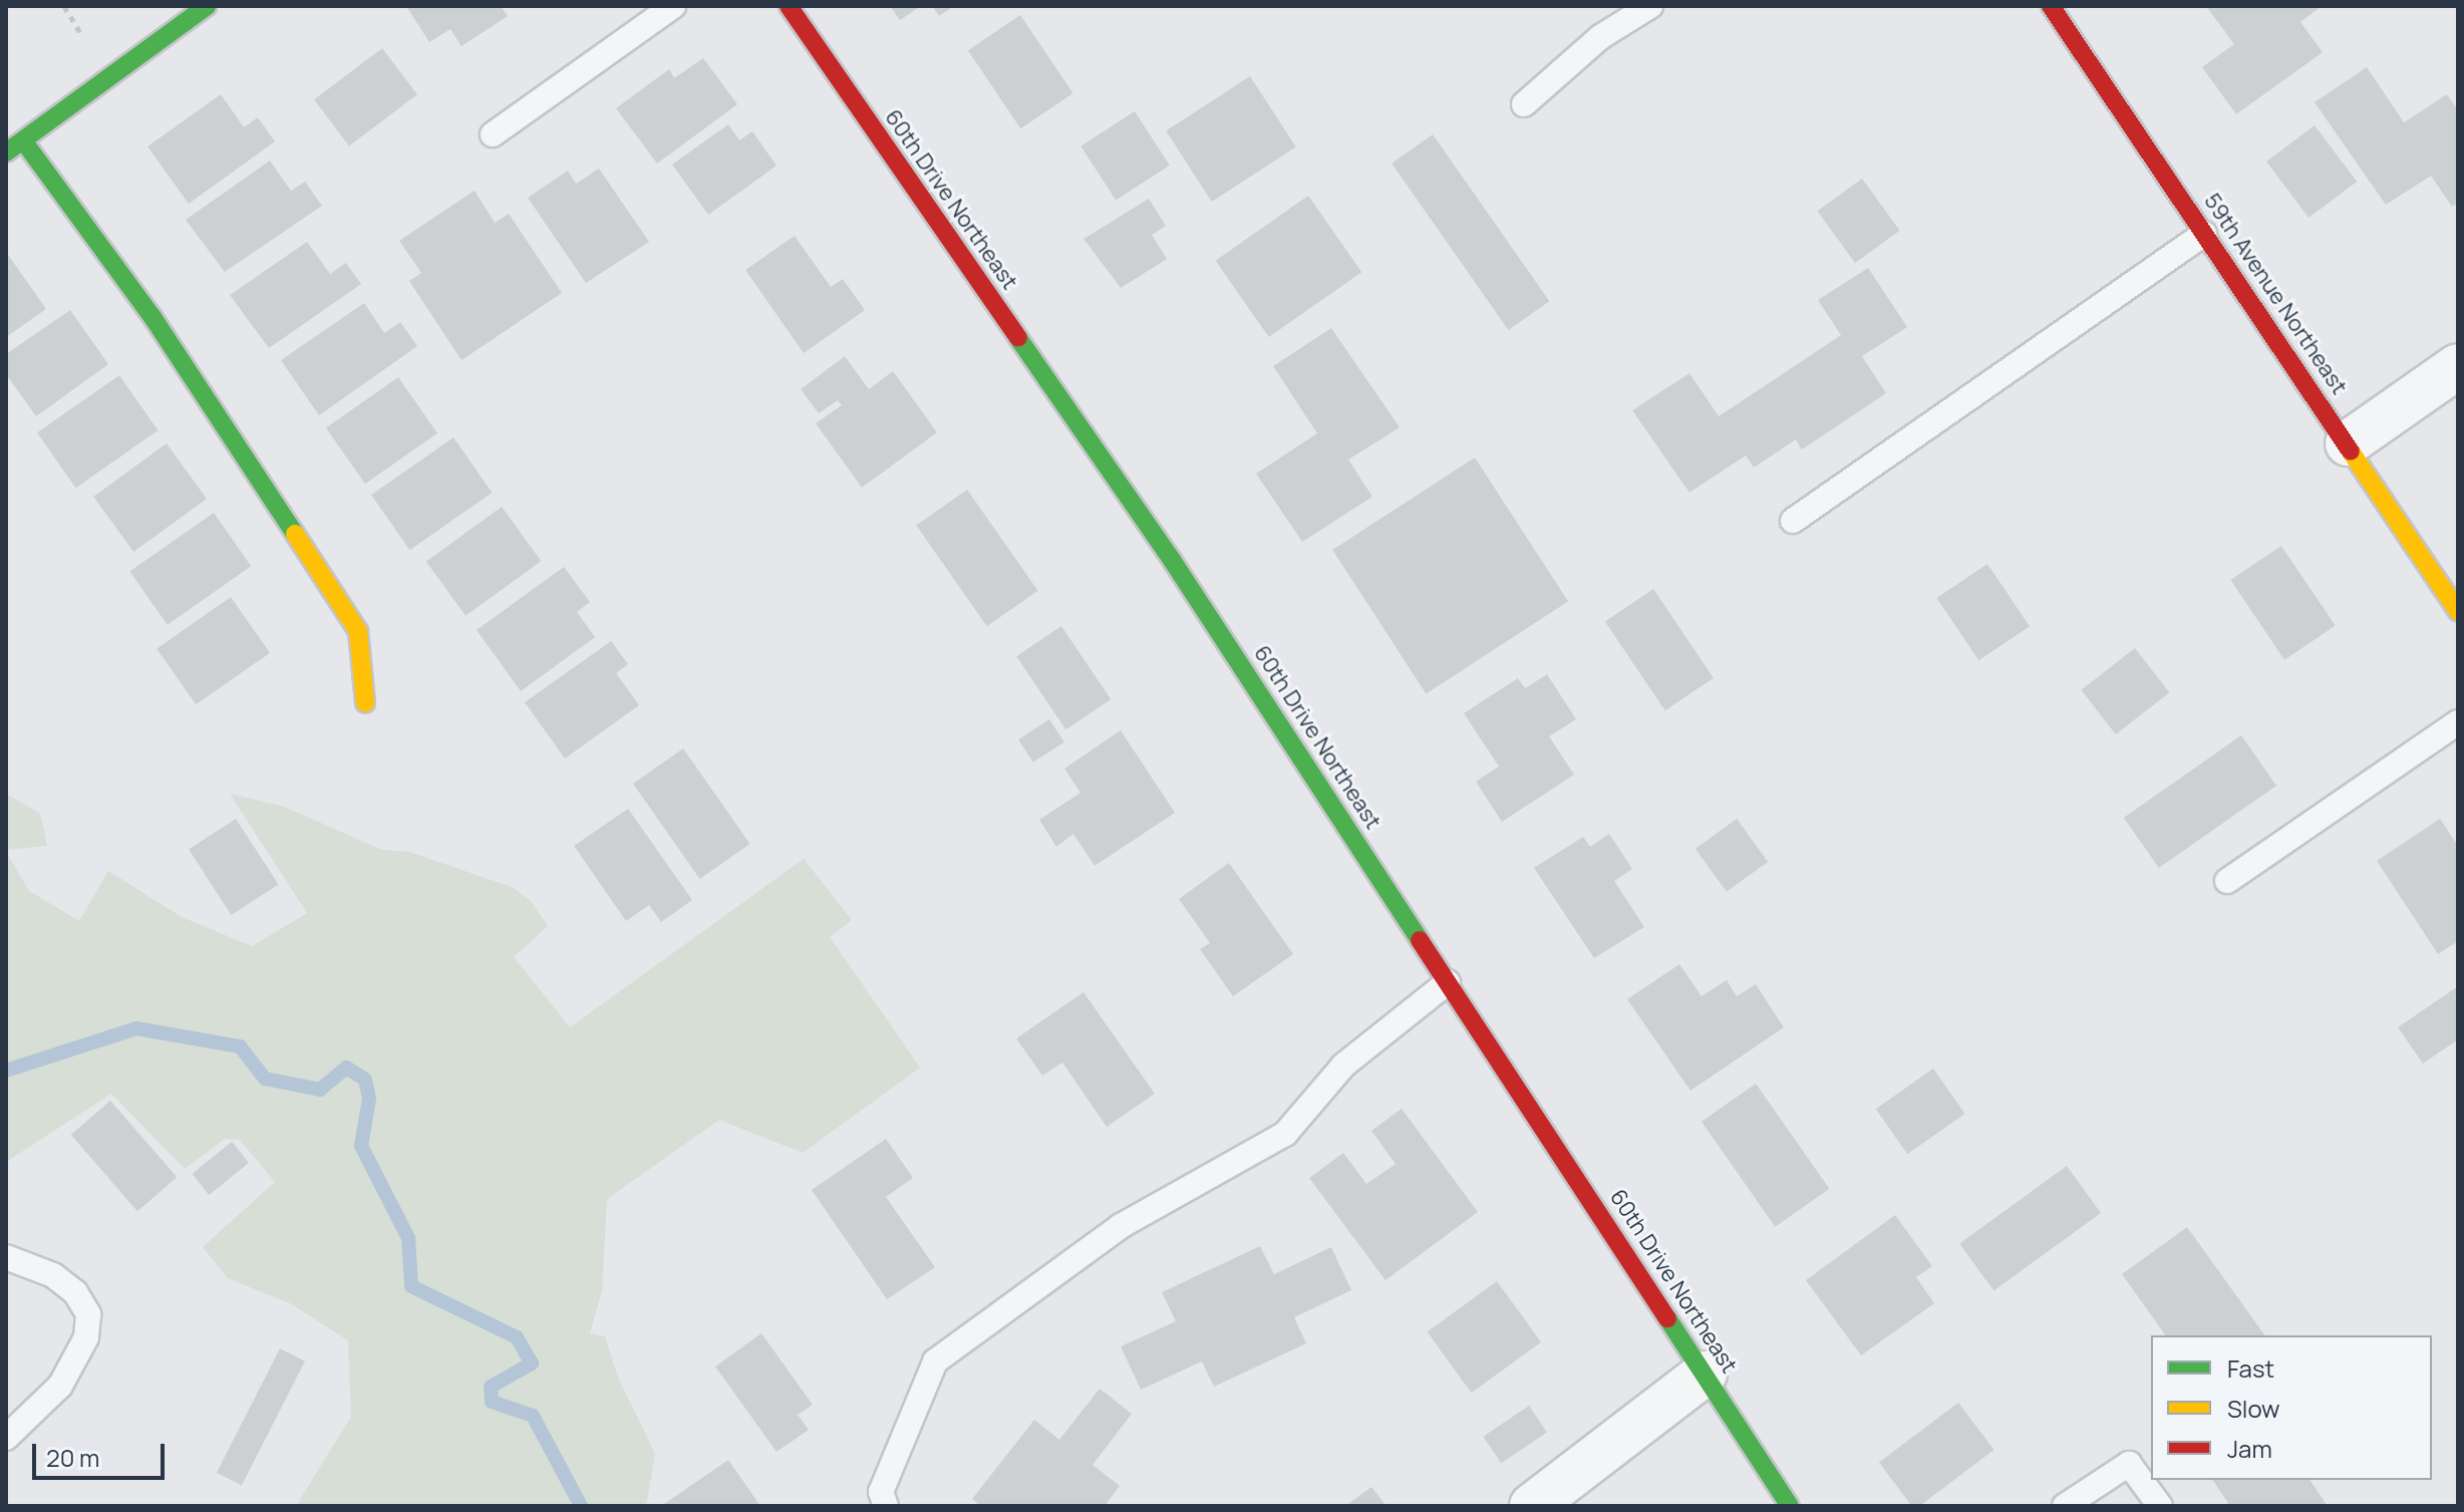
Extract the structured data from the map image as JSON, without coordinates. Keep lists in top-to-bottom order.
{
  "streets": {
    "street": ["60th Drive Northeast", "59th Avenue Northeast"]
  },
  "legend": ["Fast", "Slow", "Jam"],
  "scale_bar": "20 m"
}
